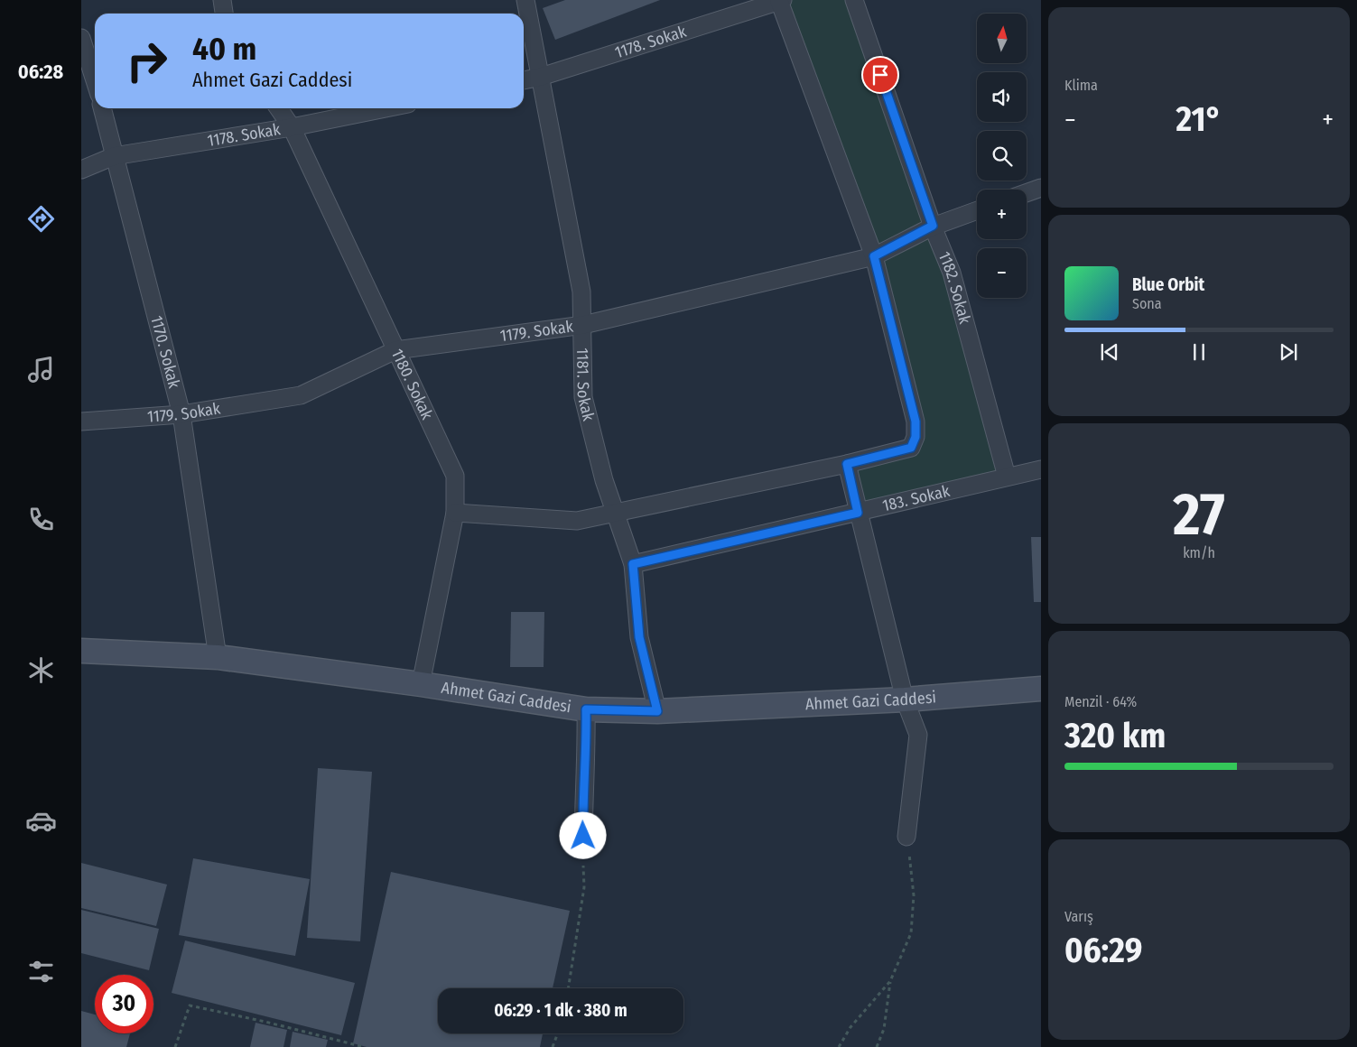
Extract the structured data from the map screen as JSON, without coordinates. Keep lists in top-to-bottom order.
{
  "streets": {
    "street": [
      "1178. Sokak",
      "1182. Sokak",
      "1179. Sokak",
      "1170. Sokak",
      "1180. Sokak",
      "1181. Sokak",
      "183. Sokak",
      "Ahmet Gazi Caddesi"
    ]
  },
  "crossings": [
    ["1178. Sokak", "1170. Sokak"],
    ["1178. Sokak", "1180. Sokak"],
    ["1178. Sokak", "1181. Sokak"],
    ["1182. Sokak", "1179. Sokak"],
    ["1182. Sokak", "183. Sokak"],
    ["1179. Sokak", "1170. Sokak"],
    ["1179. Sokak", "1180. Sokak"],
    ["1179. Sokak", "1181. Sokak"],
    ["1170. Sokak", "Ahmet Gazi Caddesi"],
    ["1180. Sokak", "Ahmet Gazi Caddesi"],
    ["1181. Sokak", "183. Sokak"],
    ["1181. Sokak", "Ahmet Gazi Caddesi"]
  ],
  "north": "top",
  "page": {
    "tabs": "06:28",
    "tile": [
      "Klima",
      ["27", "km/h"],
      ["Menzil · 64%", "320 km"],
      ["Varış", "06:29"]
    ],
    "map_buttons": ["+", "−"],
    "turn": ["40 m", "Ahmet Gazi Caddesi"],
    "heat": ["−", "21°", "+"],
    "song": ["Blue Orbit", "Sona"],
    "limit": "30",
    "trip": "06:29 · 1 dk · 380 m"
  }
}
